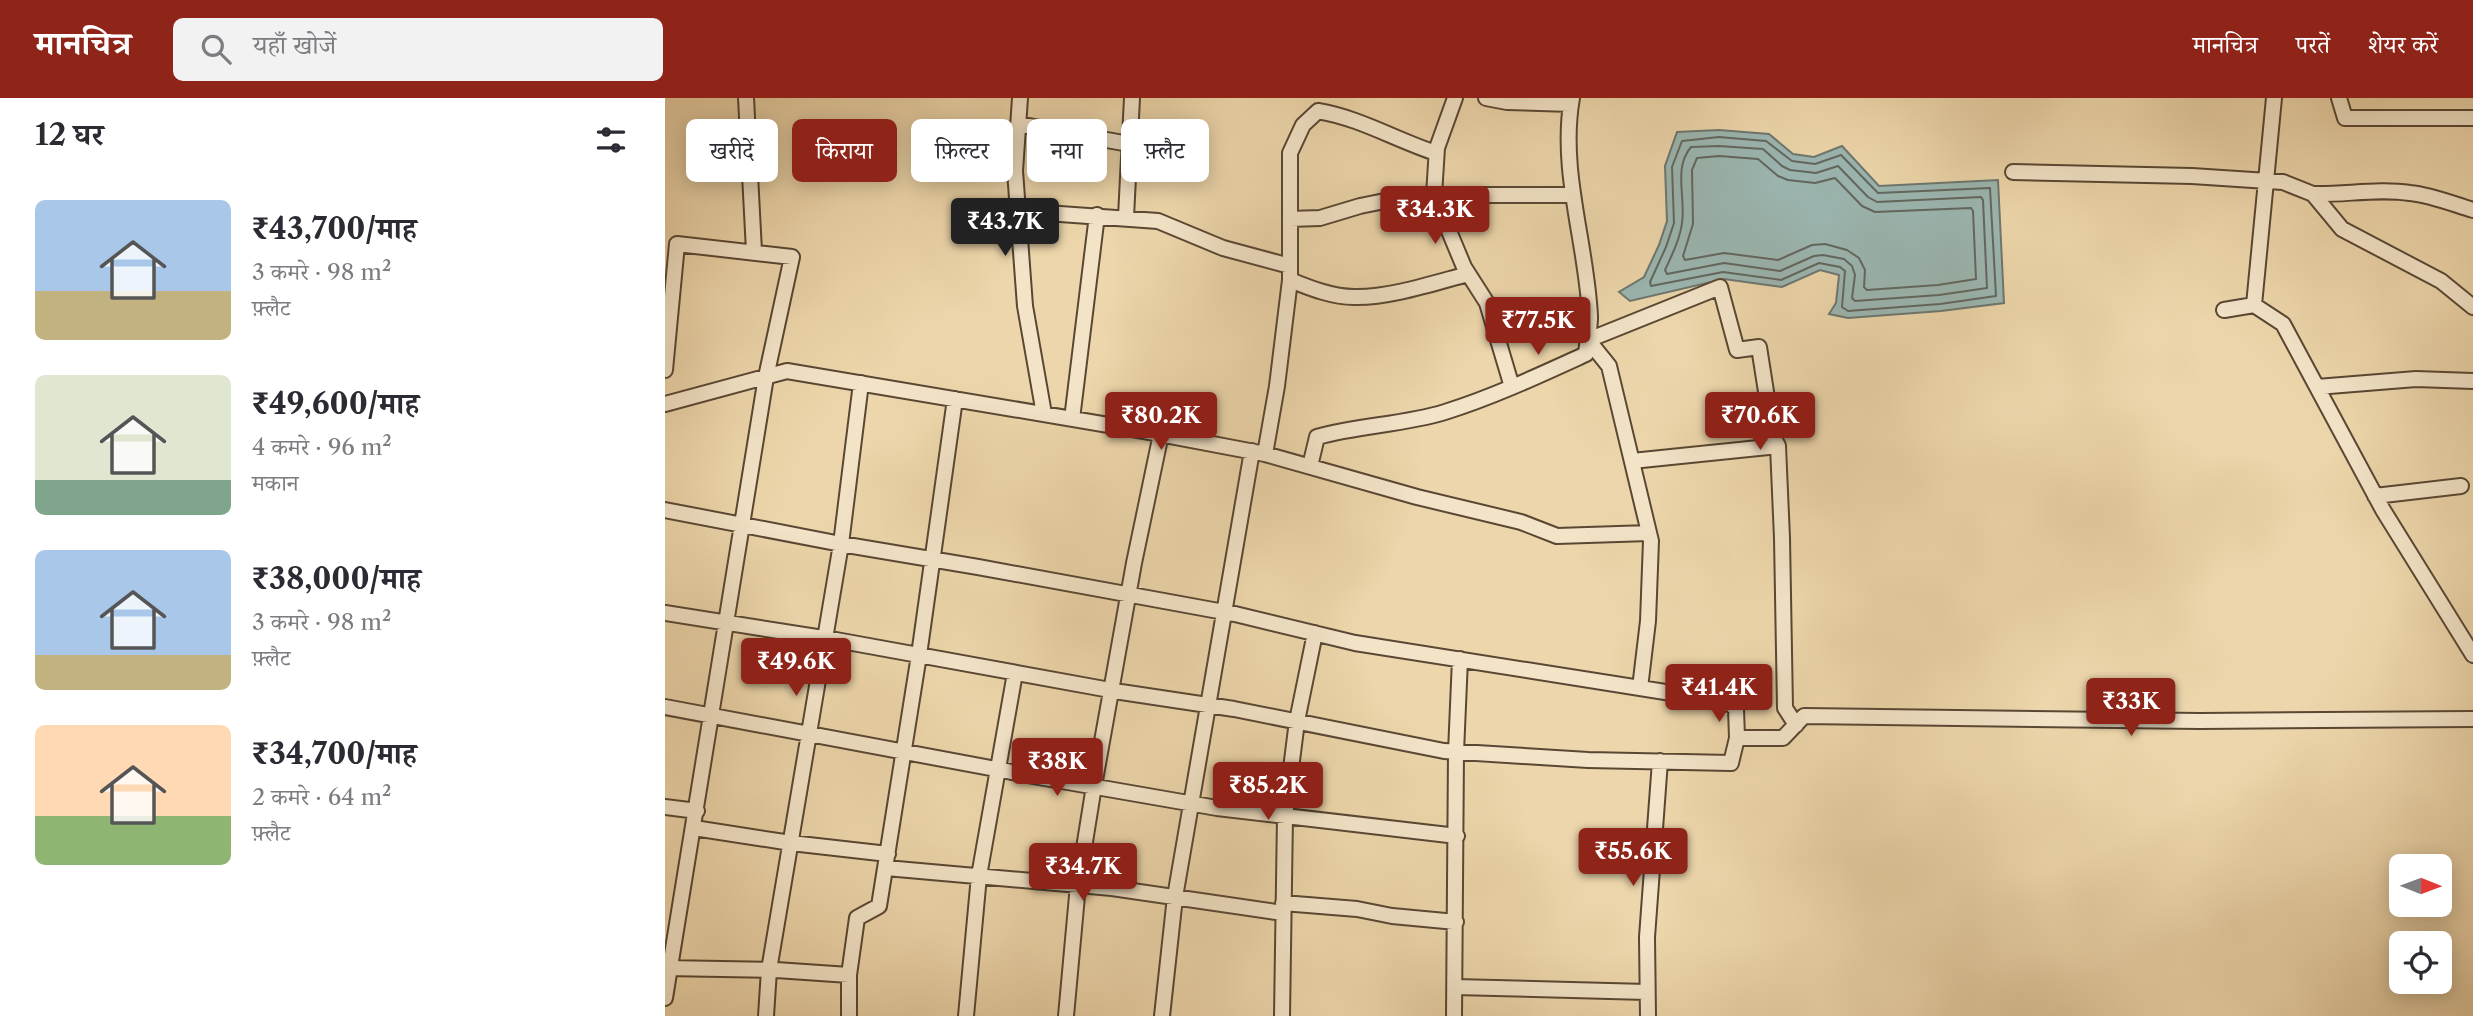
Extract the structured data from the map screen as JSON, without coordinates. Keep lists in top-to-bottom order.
{
  "north": "right",
  "page": {
    "header": "मानचित्र",
    "search": "यहाँ खोजें",
    "nav": ["मानचित्र", "परतें", "शेयर करें"],
    "heading": "12 घर",
    "chip": [
      "खरीदें",
      "किराया",
      "फ़िल्टर",
      "नया",
      "फ़्लैट"
    ],
    "list": [
      {
        "name": "₹43,700/माह",
        "note": "3 कमरे · 98 m² · फ़्लैट"
      },
      {
        "name": "₹49,600/माह",
        "note": "4 कमरे · 96 m² · मकान"
      },
      {
        "name": "₹38,000/माह",
        "note": "3 कमरे · 98 m² · फ़्लैट"
      },
      {
        "name": "₹34,700/माह",
        "note": "2 कमरे · 64 m² · फ़्लैट"
      }
    ],
    "price": [
      "₹34.3K",
      "₹43.7K",
      "₹77.5K",
      "₹80.2K",
      "₹70.6K",
      "₹49.6K",
      "₹41.4K",
      "₹33K",
      "₹38K",
      "₹85.2K",
      "₹55.6K",
      "₹34.7K"
    ]
  }
}
